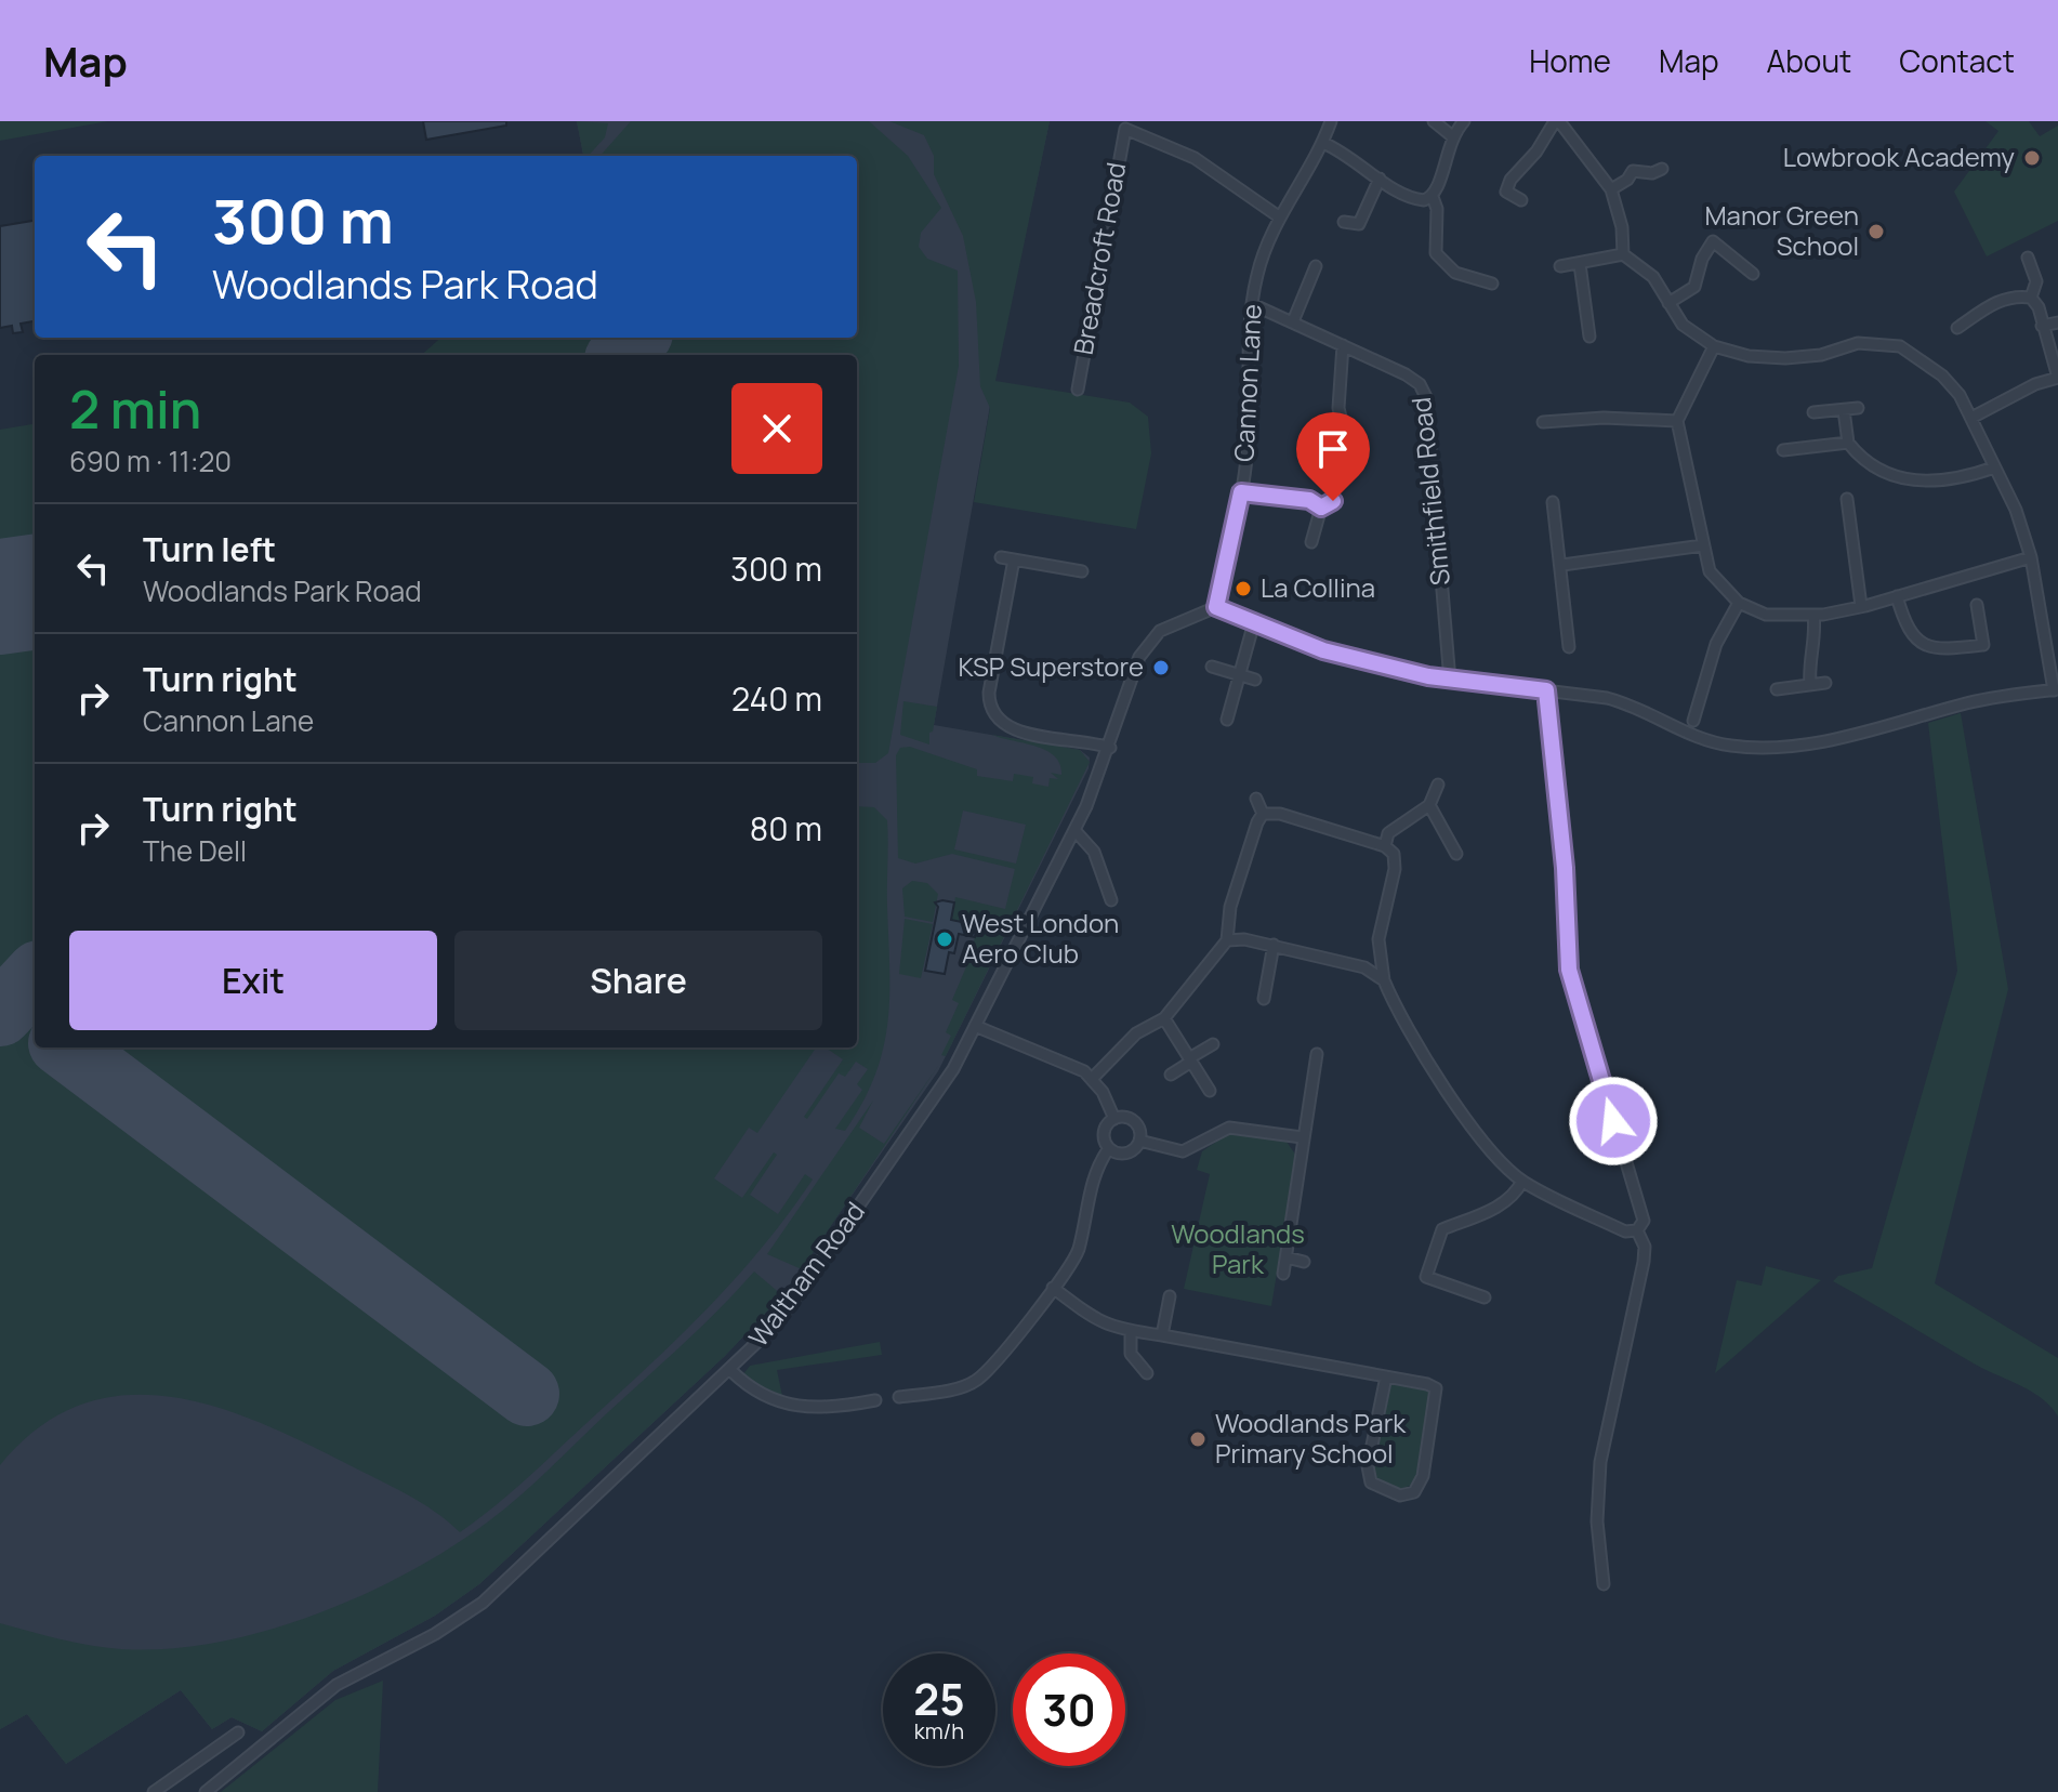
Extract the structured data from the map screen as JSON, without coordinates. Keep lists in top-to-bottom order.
{
  "streets": {
    "street": [
      "Breadcroft Road",
      "Cannon Lane",
      "Smithfield Road",
      "Waltham Road"
    ]
  },
  "crossings": [
    ["Breadcroft Road", "Cannon Lane"],
    ["Cannon Lane", "Smithfield Road"],
    ["Cannon Lane", "Waltham Road"]
  ],
  "parks": ["Woodlands Park"],
  "places": [
    "Lowbrook Academy",
    "Manor Green School",
    "La Collina",
    "KSP Superstore",
    "West London Aero Club",
    "Woodlands Park Primary School"
  ],
  "page": {
    "header": "Map",
    "nav": [
      "Home",
      "Map",
      "About",
      "Contact"
    ],
    "turn": ["300 m", "Woodlands Park Road"],
    "heading": ["2 min", "690 m · 11:20"],
    "list": [
      {
        "name": "Turn left",
        "note": "Woodlands Park Road",
        "value": "300 m"
      },
      {
        "name": "Turn right",
        "note": "Cannon Lane",
        "value": "240 m"
      },
      {
        "name": "Turn right",
        "note": "The Dell",
        "value": "80 m"
      }
    ],
    "buttons": ["Exit", "Share"],
    "speed": "25 km/h",
    "limit": "30"
  }
}
